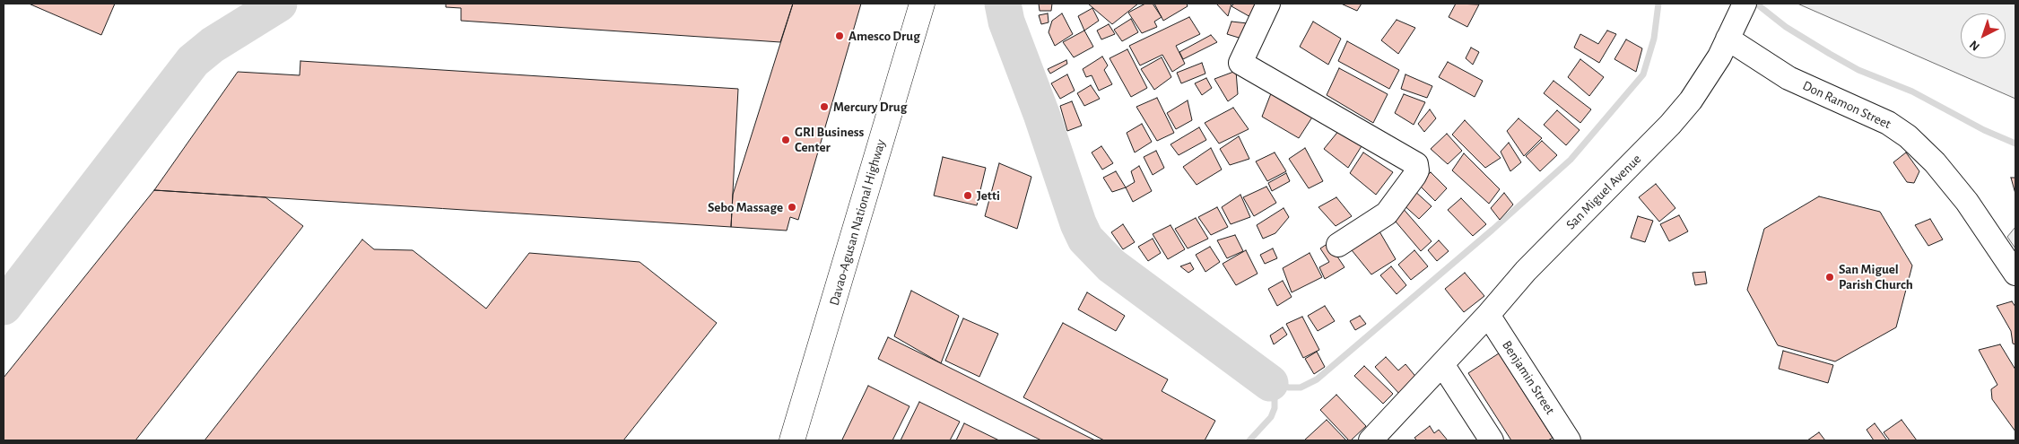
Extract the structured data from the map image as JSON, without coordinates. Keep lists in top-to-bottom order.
{
  "streets": {
    "highway": ["Davao-Agusan National Highway"],
    "street": ["Don Ramon Street", "San Miguel Avenue", "Benjamin Street"]
  },
  "crossings": [
    ["Don Ramon Street", "San Miguel Avenue"],
    ["San Miguel Avenue", "Benjamin Street"]
  ],
  "places": [
    "Amesco Drug",
    "Mercury Drug",
    "GRI Business Center",
    "Jetti",
    "Sebo Massage",
    "San Miguel Parish Church"
  ],
  "north": "bottom left"
}
